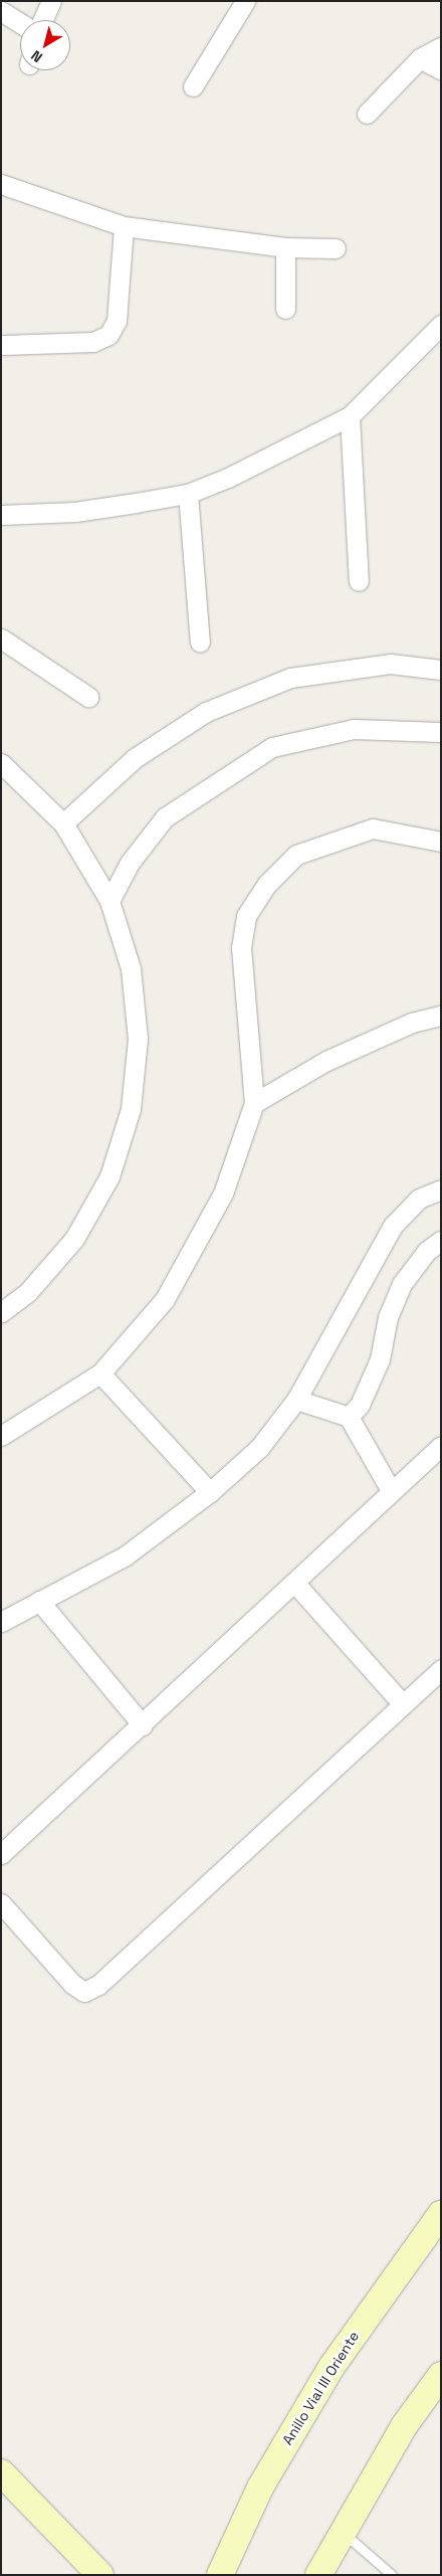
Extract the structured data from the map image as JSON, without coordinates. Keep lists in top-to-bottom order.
{
  "streets": {
    "main road": ["Anillo Vial III Oriente"]
  },
  "north": "bottom left"
}
